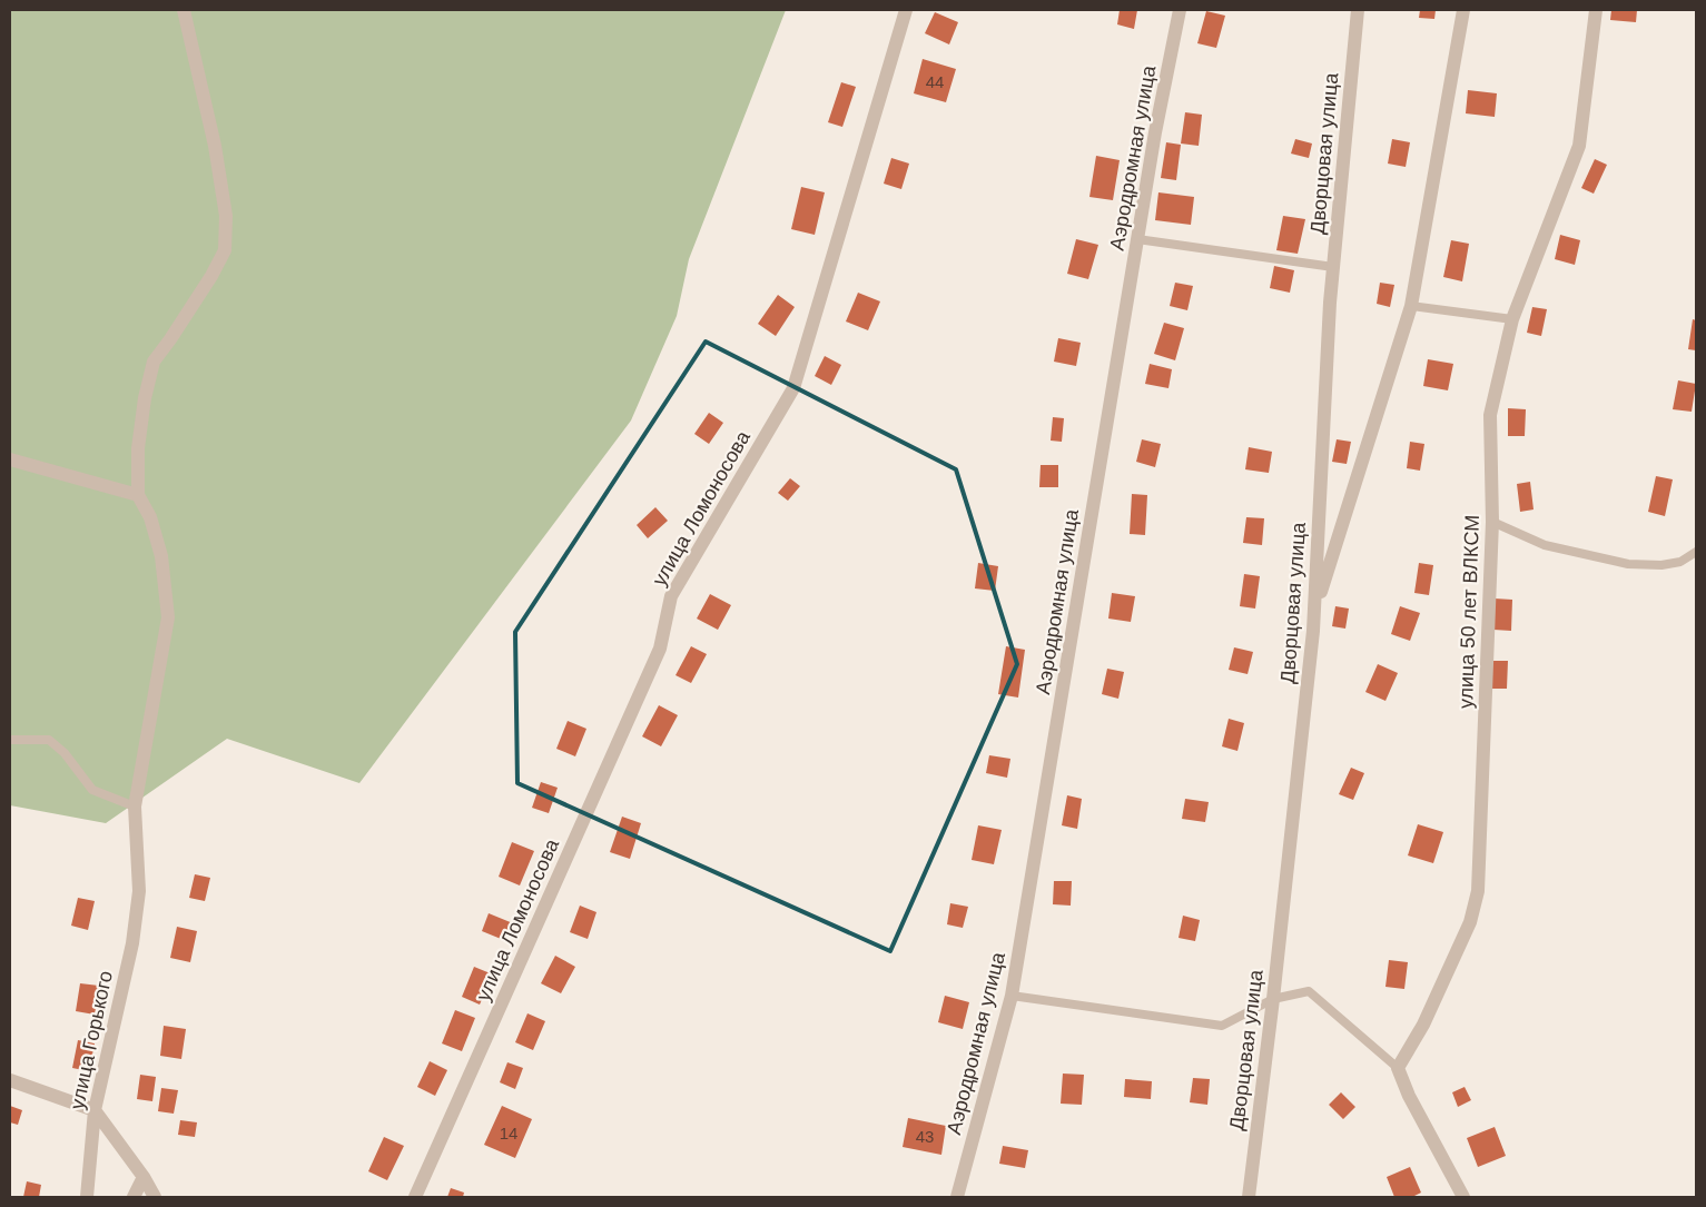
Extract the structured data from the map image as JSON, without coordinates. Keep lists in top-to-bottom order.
{
  "streets": {
    "street": [
      "Дворцовая улица",
      "Аэродромная улица",
      "улица Ломоносова",
      "улица 50 лет ВЛКСМ",
      "улица Горького"
    ]
  },
  "house_numbers": ["44", "14", "43"]
}
